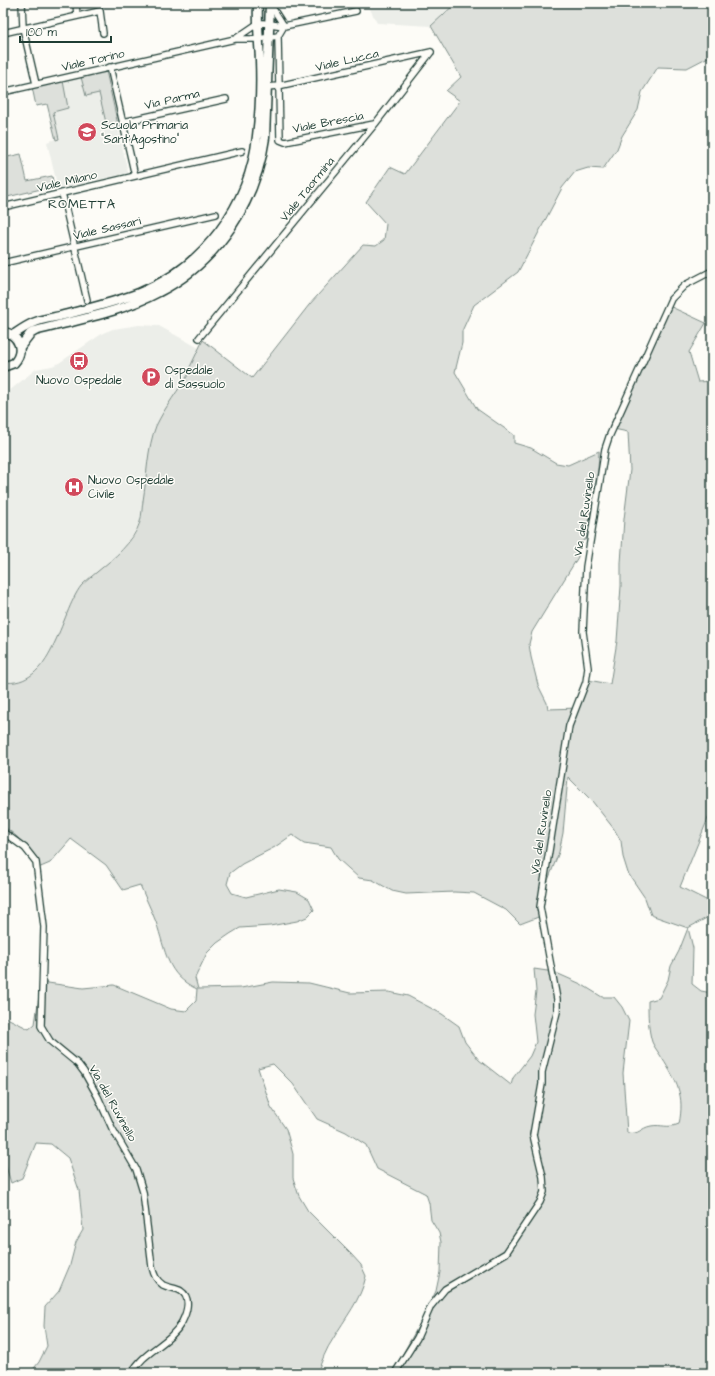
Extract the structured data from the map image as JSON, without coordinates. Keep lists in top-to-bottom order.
{
  "streets": {
    "street": [
      "Viale Torino",
      "Viale Lucca",
      "Via Parma",
      "Viale Brescia",
      "Viale Milano",
      "Viale Taormina",
      "Viale Sassari",
      "Via del Ruvinello"
    ]
  },
  "crossings": [
    ["Viale Lucca", "Viale Brescia"],
    ["Viale Lucca", "Viale Taormina"],
    ["Viale Brescia", "Viale Taormina"]
  ],
  "districts": ["ROMETTA"],
  "places": {
    "school or university": ["Scuola Primaria \"Sant'Agostino\""],
    "bus stop": ["Nuovo Ospedale"],
    "parking": ["Ospedale di Sassuolo"],
    "hospital": ["Nuovo Ospedale Civile"]
  },
  "scale_bar": "100 m"
}
